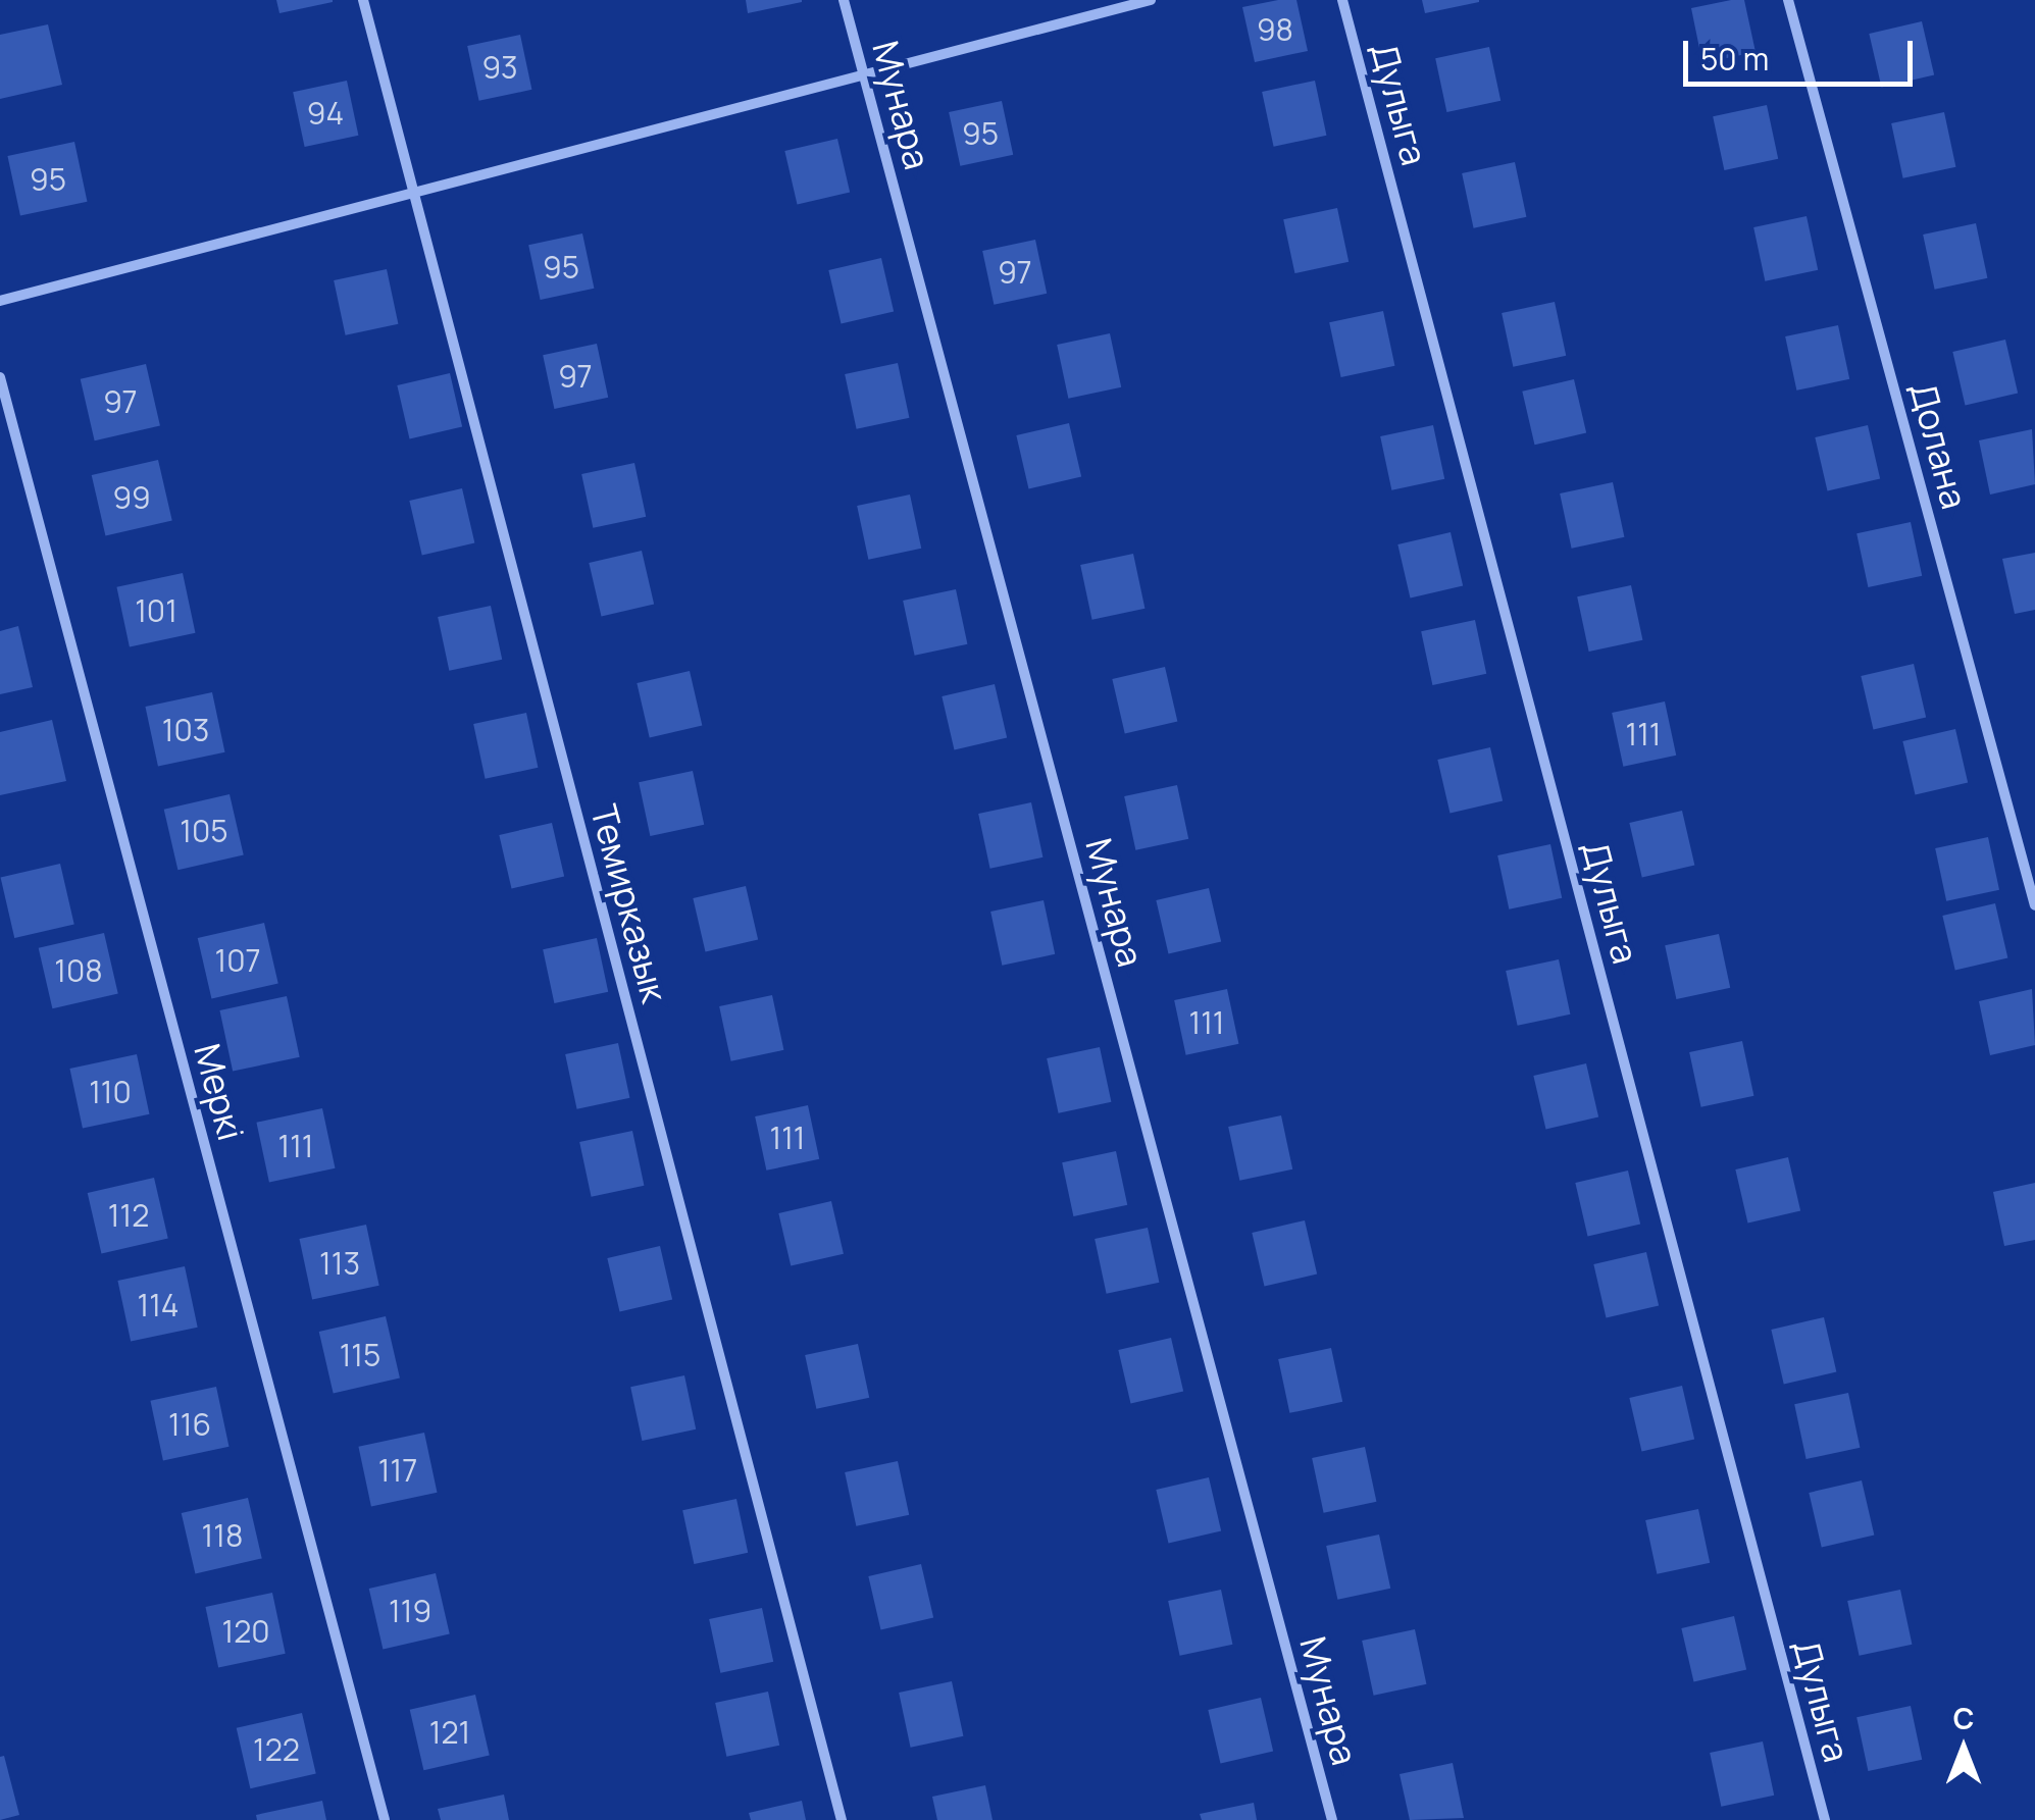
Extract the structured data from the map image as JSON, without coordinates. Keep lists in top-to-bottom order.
{
  "streets": {
    "street": [
      "Дулыга",
      "Мунара",
      "Долана",
      "Темирказык",
      "Меркі"
    ]
  },
  "house_numbers": [
    "98",
    "93",
    "94",
    "95",
    "95",
    "95",
    "97",
    "97",
    "97",
    "99",
    "101",
    "103",
    "111",
    "105",
    "107",
    "108",
    "111",
    "110",
    "111",
    "111",
    "112",
    "113",
    "114",
    "115",
    "116",
    "117",
    "118",
    "119",
    "120",
    "121",
    "122"
  ],
  "scale_bar": "50 m",
  "north": "top"
}
